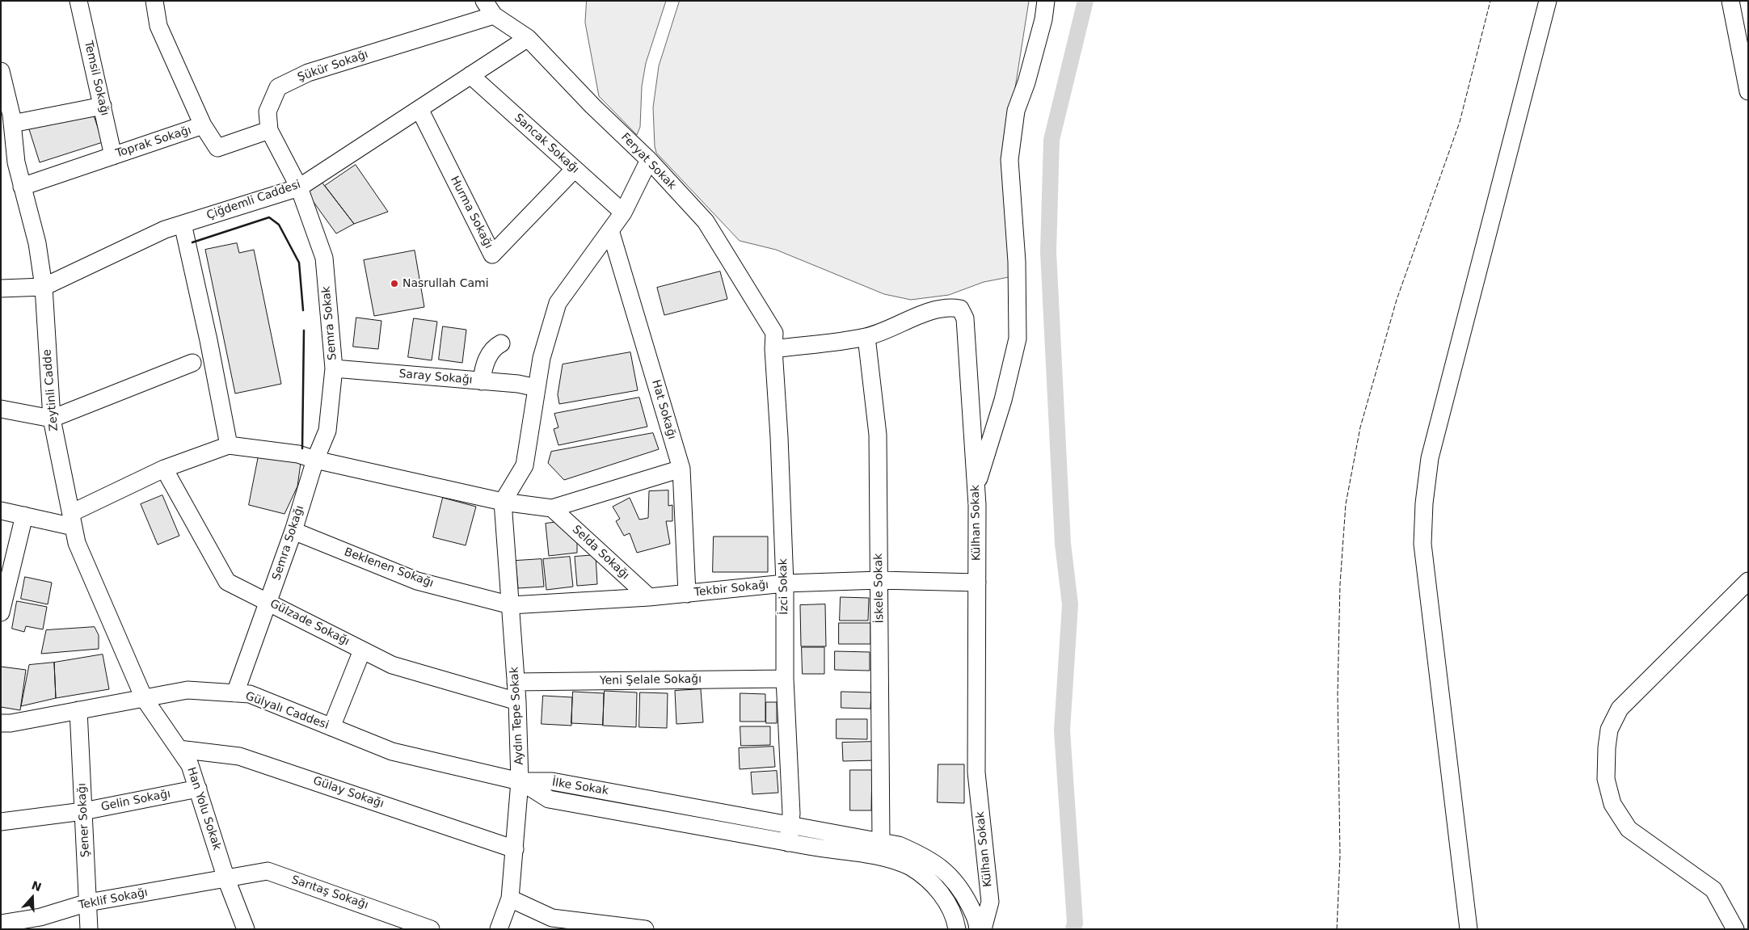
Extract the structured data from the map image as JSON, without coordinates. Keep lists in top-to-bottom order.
{
  "streets": {
    "street": [
      "Şükür Sokağı",
      "Temsil Sokağı",
      "Toprak Sokağı",
      "Sancak Sokağı",
      "Feryat Sokak",
      "Çiğdemli Caddesi",
      "Hurma Sokağı",
      "Semra Sokak",
      "Saray Sokağı",
      "Zeytinli Cadde",
      "Hat Sokağı",
      "Külhan Sokak",
      "Semra Sokağı",
      "Selda Sokağı",
      "Beklenen Sokağı",
      "İzci Sokak",
      "İskele Sokak",
      "Tekbir Sokağı",
      "Gülzade Sokağı",
      "Yeni Şelale Sokağı",
      "Gülyalı Caddesi",
      "Aydın Tepe Sokak",
      "İlke Sokak",
      "Gülay Sokağı",
      "Gelin Sokağı",
      "Han Yolu Sokak",
      "Şener Sokağı",
      "Sarıtaş Sokağı",
      "Teklif Sokağı"
    ]
  },
  "crossings": [
    ["Şükür Sokağı", "Feryat Sokak"],
    ["Şükür Sokağı", "Çiğdemli Caddesi"],
    ["Şükür Sokağı", "Semra Sokak"],
    ["Temsil Sokağı", "Toprak Sokağı"],
    ["Toprak Sokağı", "Zeytinli Cadde"],
    ["Sancak Sokağı", "Çiğdemli Caddesi"],
    ["Sancak Sokağı", "Hurma Sokağı"],
    ["Feryat Sokak", "Çiğdemli Caddesi"],
    ["Feryat Sokak", "Külhan Sokak"],
    ["Feryat Sokak", "İzci Sokak"],
    ["Çiğdemli Caddesi", "Hurma Sokağı"],
    ["Çiğdemli Caddesi", "Semra Sokak"],
    ["Çiğdemli Caddesi", "Zeytinli Cadde"],
    ["Semra Sokak", "Saray Sokağı"],
    ["Semra Sokak", "Semra Sokağı"],
    ["Zeytinli Cadde", "Gülyalı Caddesi"],
    ["Zeytinli Cadde", "Han Yolu Sokak"],
    ["Hat Sokağı", "Tekbir Sokağı"],
    ["Külhan Sokak", "İzci Sokak"],
    ["Külhan Sokak", "İskele Sokak"],
    ["Külhan Sokak", "Tekbir Sokağı"],
    ["Semra Sokağı", "Beklenen Sokağı"],
    ["Semra Sokağı", "Gülzade Sokağı"],
    ["Semra Sokağı", "Gülyalı Caddesi"],
    ["Selda Sokağı", "Tekbir Sokağı"],
    ["Beklenen Sokağı", "Tekbir Sokağı"],
    ["Beklenen Sokağı", "Aydın Tepe Sokak"],
    ["İzci Sokak", "Tekbir Sokağı"],
    ["İzci Sokak", "Yeni Şelale Sokağı"],
    ["İzci Sokak", "İlke Sokak"],
    ["İskele Sokak", "Tekbir Sokağı"],
    ["İskele Sokak", "İlke Sokak"],
    ["Tekbir Sokağı", "Aydın Tepe Sokak"],
    ["Gülzade Sokağı", "Aydın Tepe Sokak"],
    ["Yeni Şelale Sokağı", "Aydın Tepe Sokak"],
    ["Gülyalı Caddesi", "Aydın Tepe Sokak"],
    ["Gülyalı Caddesi", "İlke Sokak"],
    ["Gülyalı Caddesi", "Han Yolu Sokak"],
    ["Gülyalı Caddesi", "Şener Sokağı"],
    ["Aydın Tepe Sokak", "İlke Sokak"],
    ["Aydın Tepe Sokak", "Gülay Sokağı"],
    ["Gülay Sokağı", "Han Yolu Sokak"],
    ["Gelin Sokağı", "Han Yolu Sokak"],
    ["Gelin Sokağı", "Şener Sokağı"],
    ["Han Yolu Sokak", "Sarıtaş Sokağı"],
    ["Han Yolu Sokak", "Teklif Sokağı"],
    ["Şener Sokağı", "Teklif Sokağı"],
    ["Sarıtaş Sokağı", "Teklif Sokağı"]
  ],
  "places": ["Nasrullah Cami"],
  "north": "top"
}
